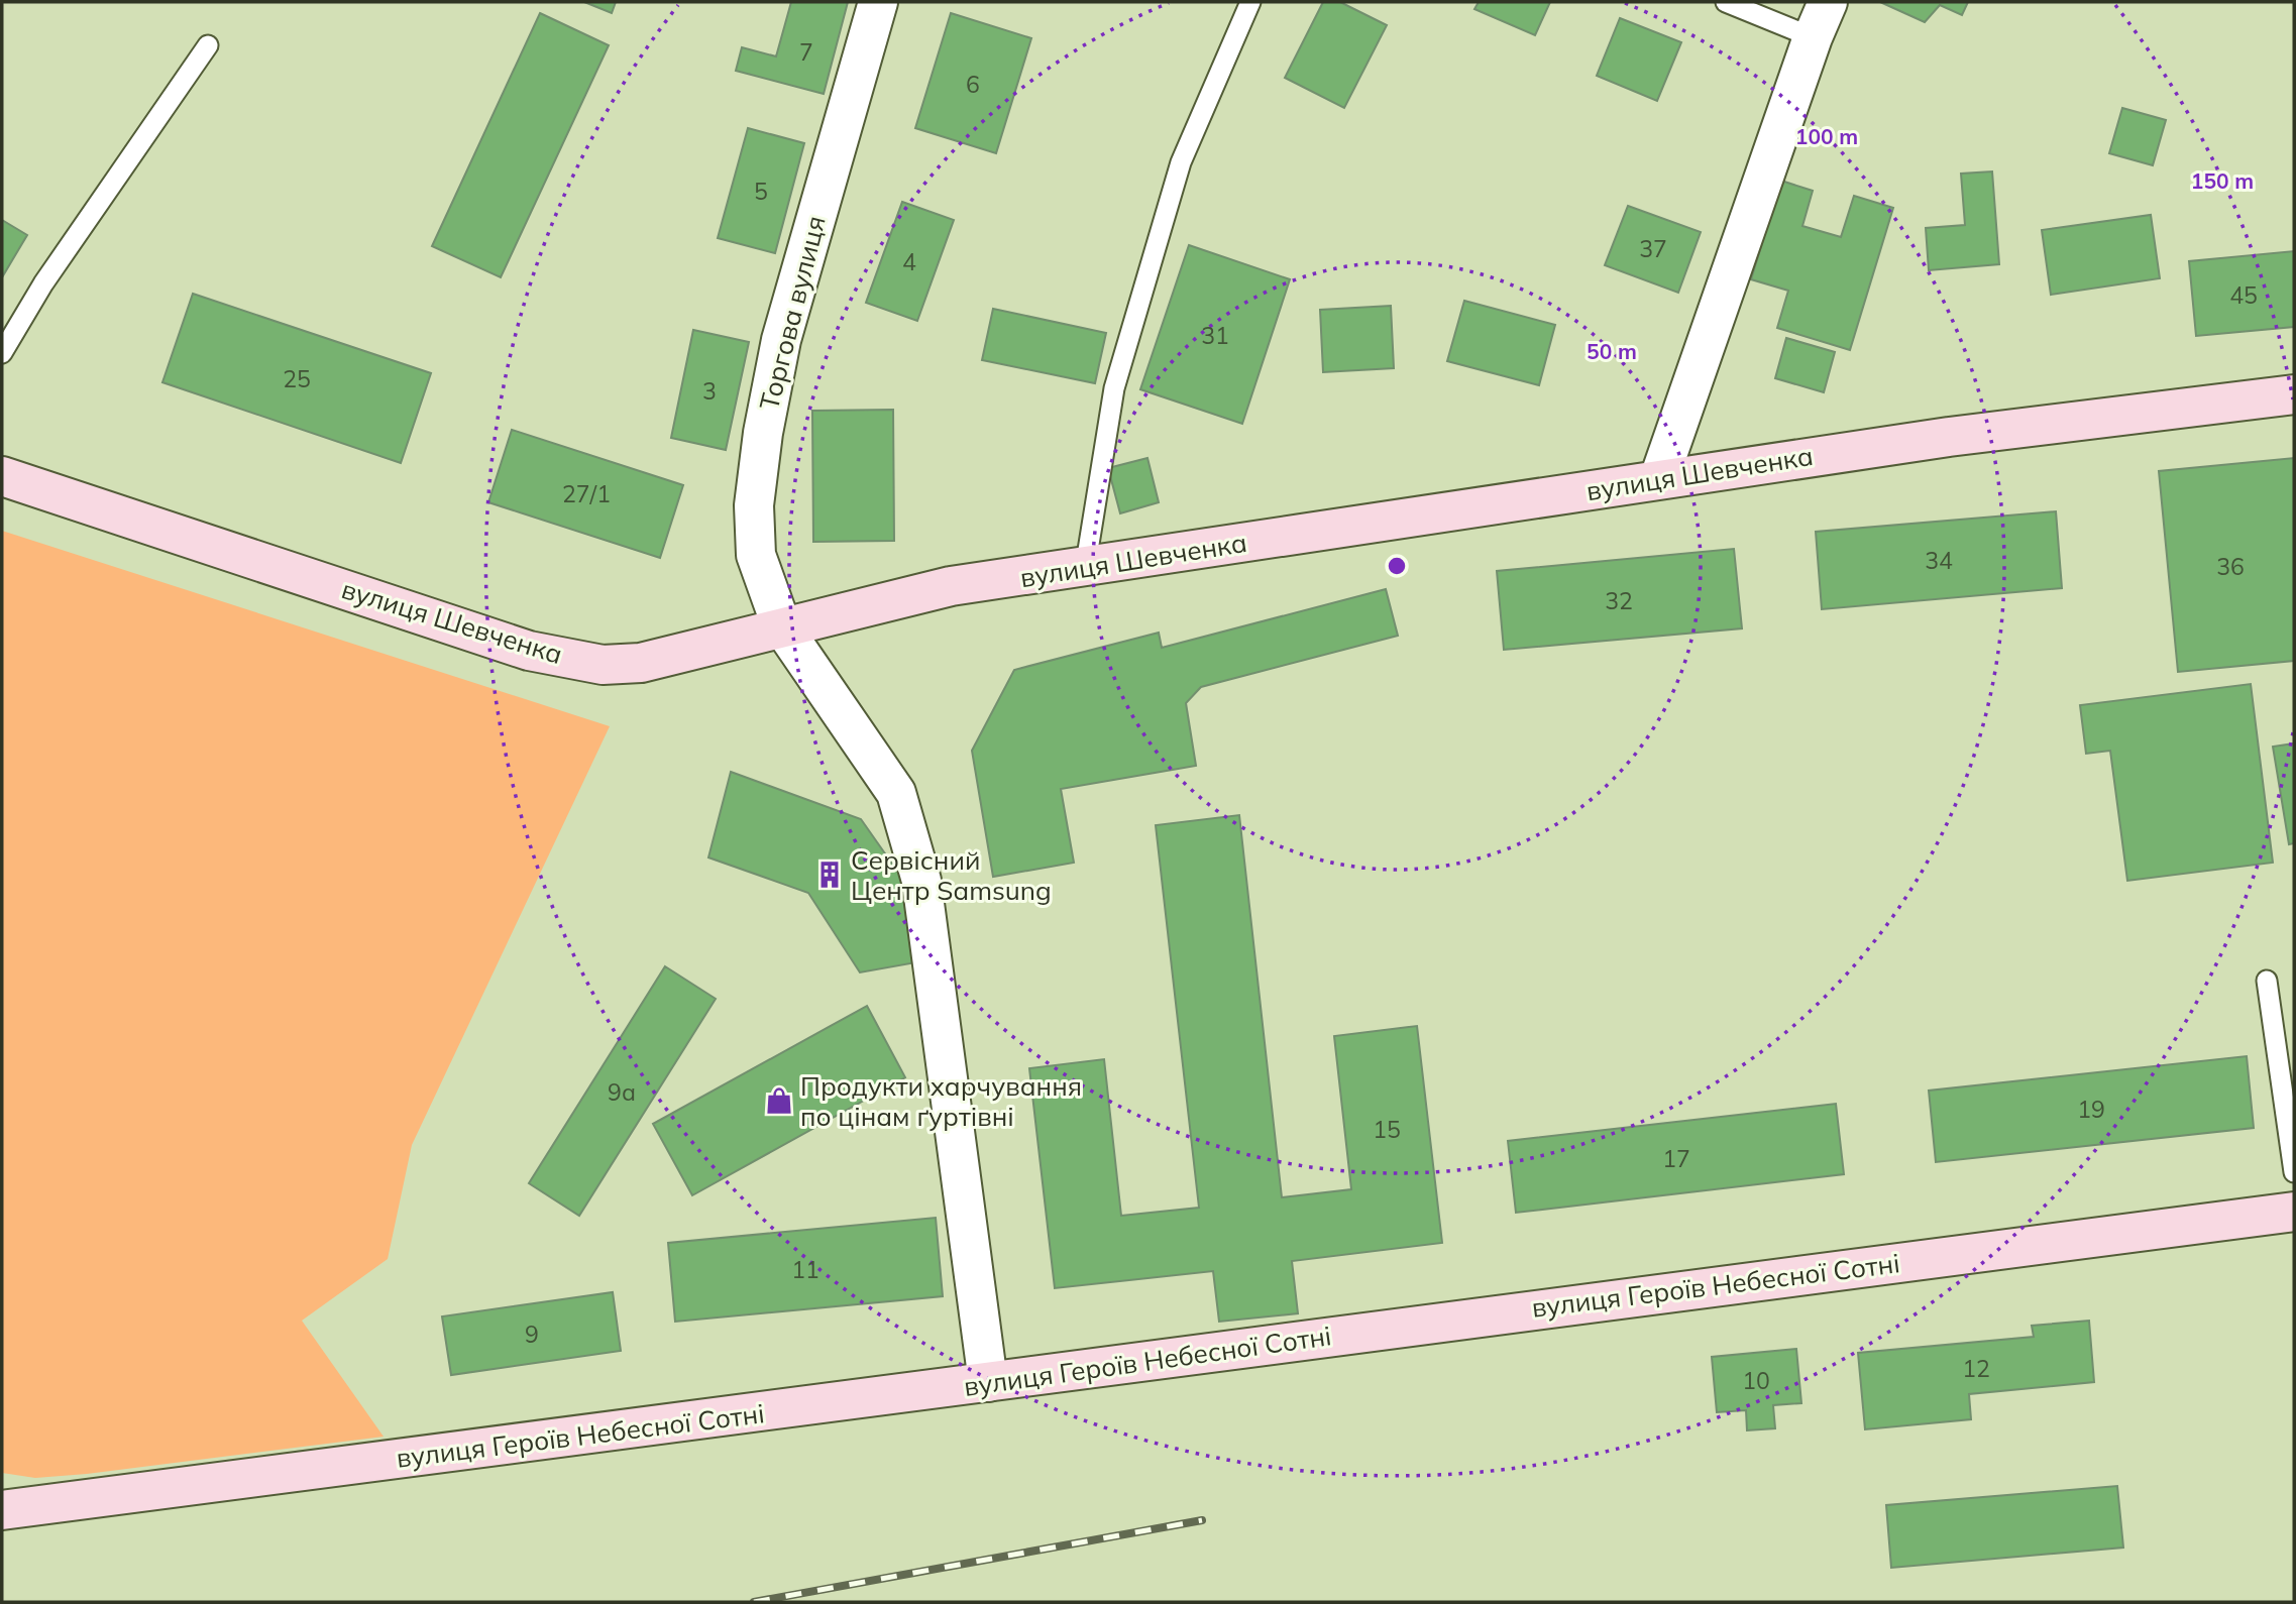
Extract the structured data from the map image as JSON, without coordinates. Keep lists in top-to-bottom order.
{
  "streets": {
    "street": ["Торгова вулиця", "вулиця Шевченка", "вулиця Героїв Небесної Сотні"]
  },
  "crossings": [
    ["Торгова вулиця", "вулиця Шевченка"],
    ["Торгова вулиця", "вулиця Героїв Небесної Сотні"]
  ],
  "places": {
    "building": ["Сервісний Центр Samsung"],
    "shop": ["Продукти харчування по цінам ґуртівні"]
  },
  "house_numbers": [
    "7",
    "6",
    "5",
    "37",
    "4",
    "45",
    "31",
    "25",
    "3",
    "27/1",
    "34",
    "36",
    "32",
    "9а",
    "19",
    "15",
    "17",
    "11",
    "9",
    "12",
    "10"
  ],
  "rings": ["100 m", "150 m", "50 m"]
}
